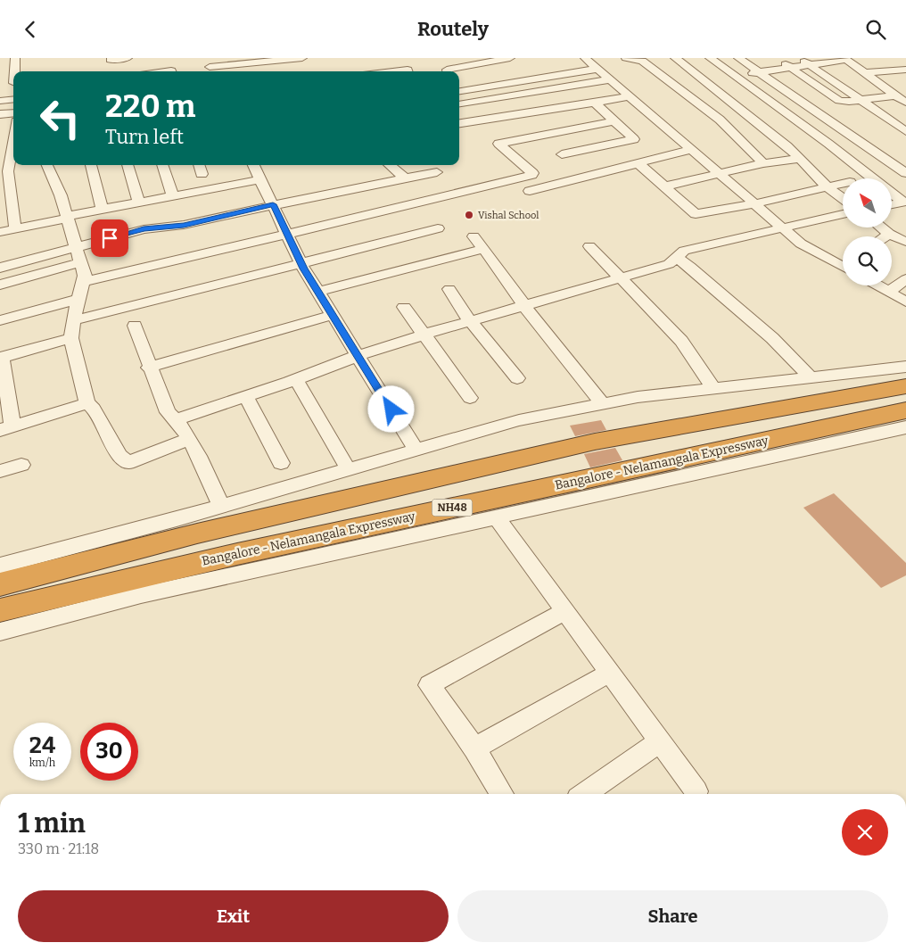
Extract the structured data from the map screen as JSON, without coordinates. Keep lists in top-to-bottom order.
{
  "streets": {
    "highway": ["Bangalore - Nelamangala Expressway", "NH48"]
  },
  "places": ["Vishal School"],
  "north": "top left",
  "page": {
    "header": "Routely",
    "turn": ["220 m", "Turn left"],
    "speed": "24 km/h",
    "limit": "30",
    "heading": ["1 min", "330 m · 21:18"],
    "buttons": ["Exit", "Share"]
  }
}
